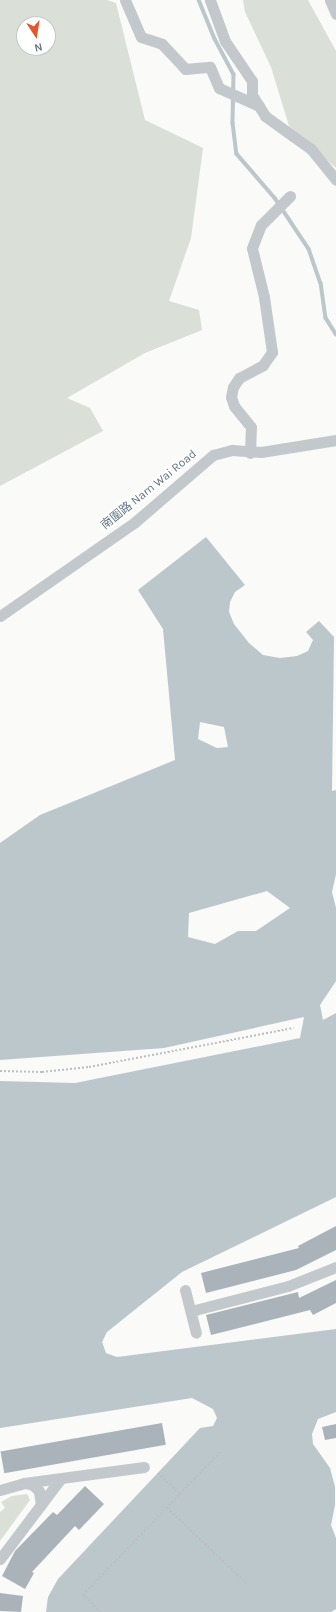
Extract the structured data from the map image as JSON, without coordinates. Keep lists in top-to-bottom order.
{
  "streets": {
    "street": ["南圍路 Nam Wai Road"]
  },
  "north": "bottom"
}
